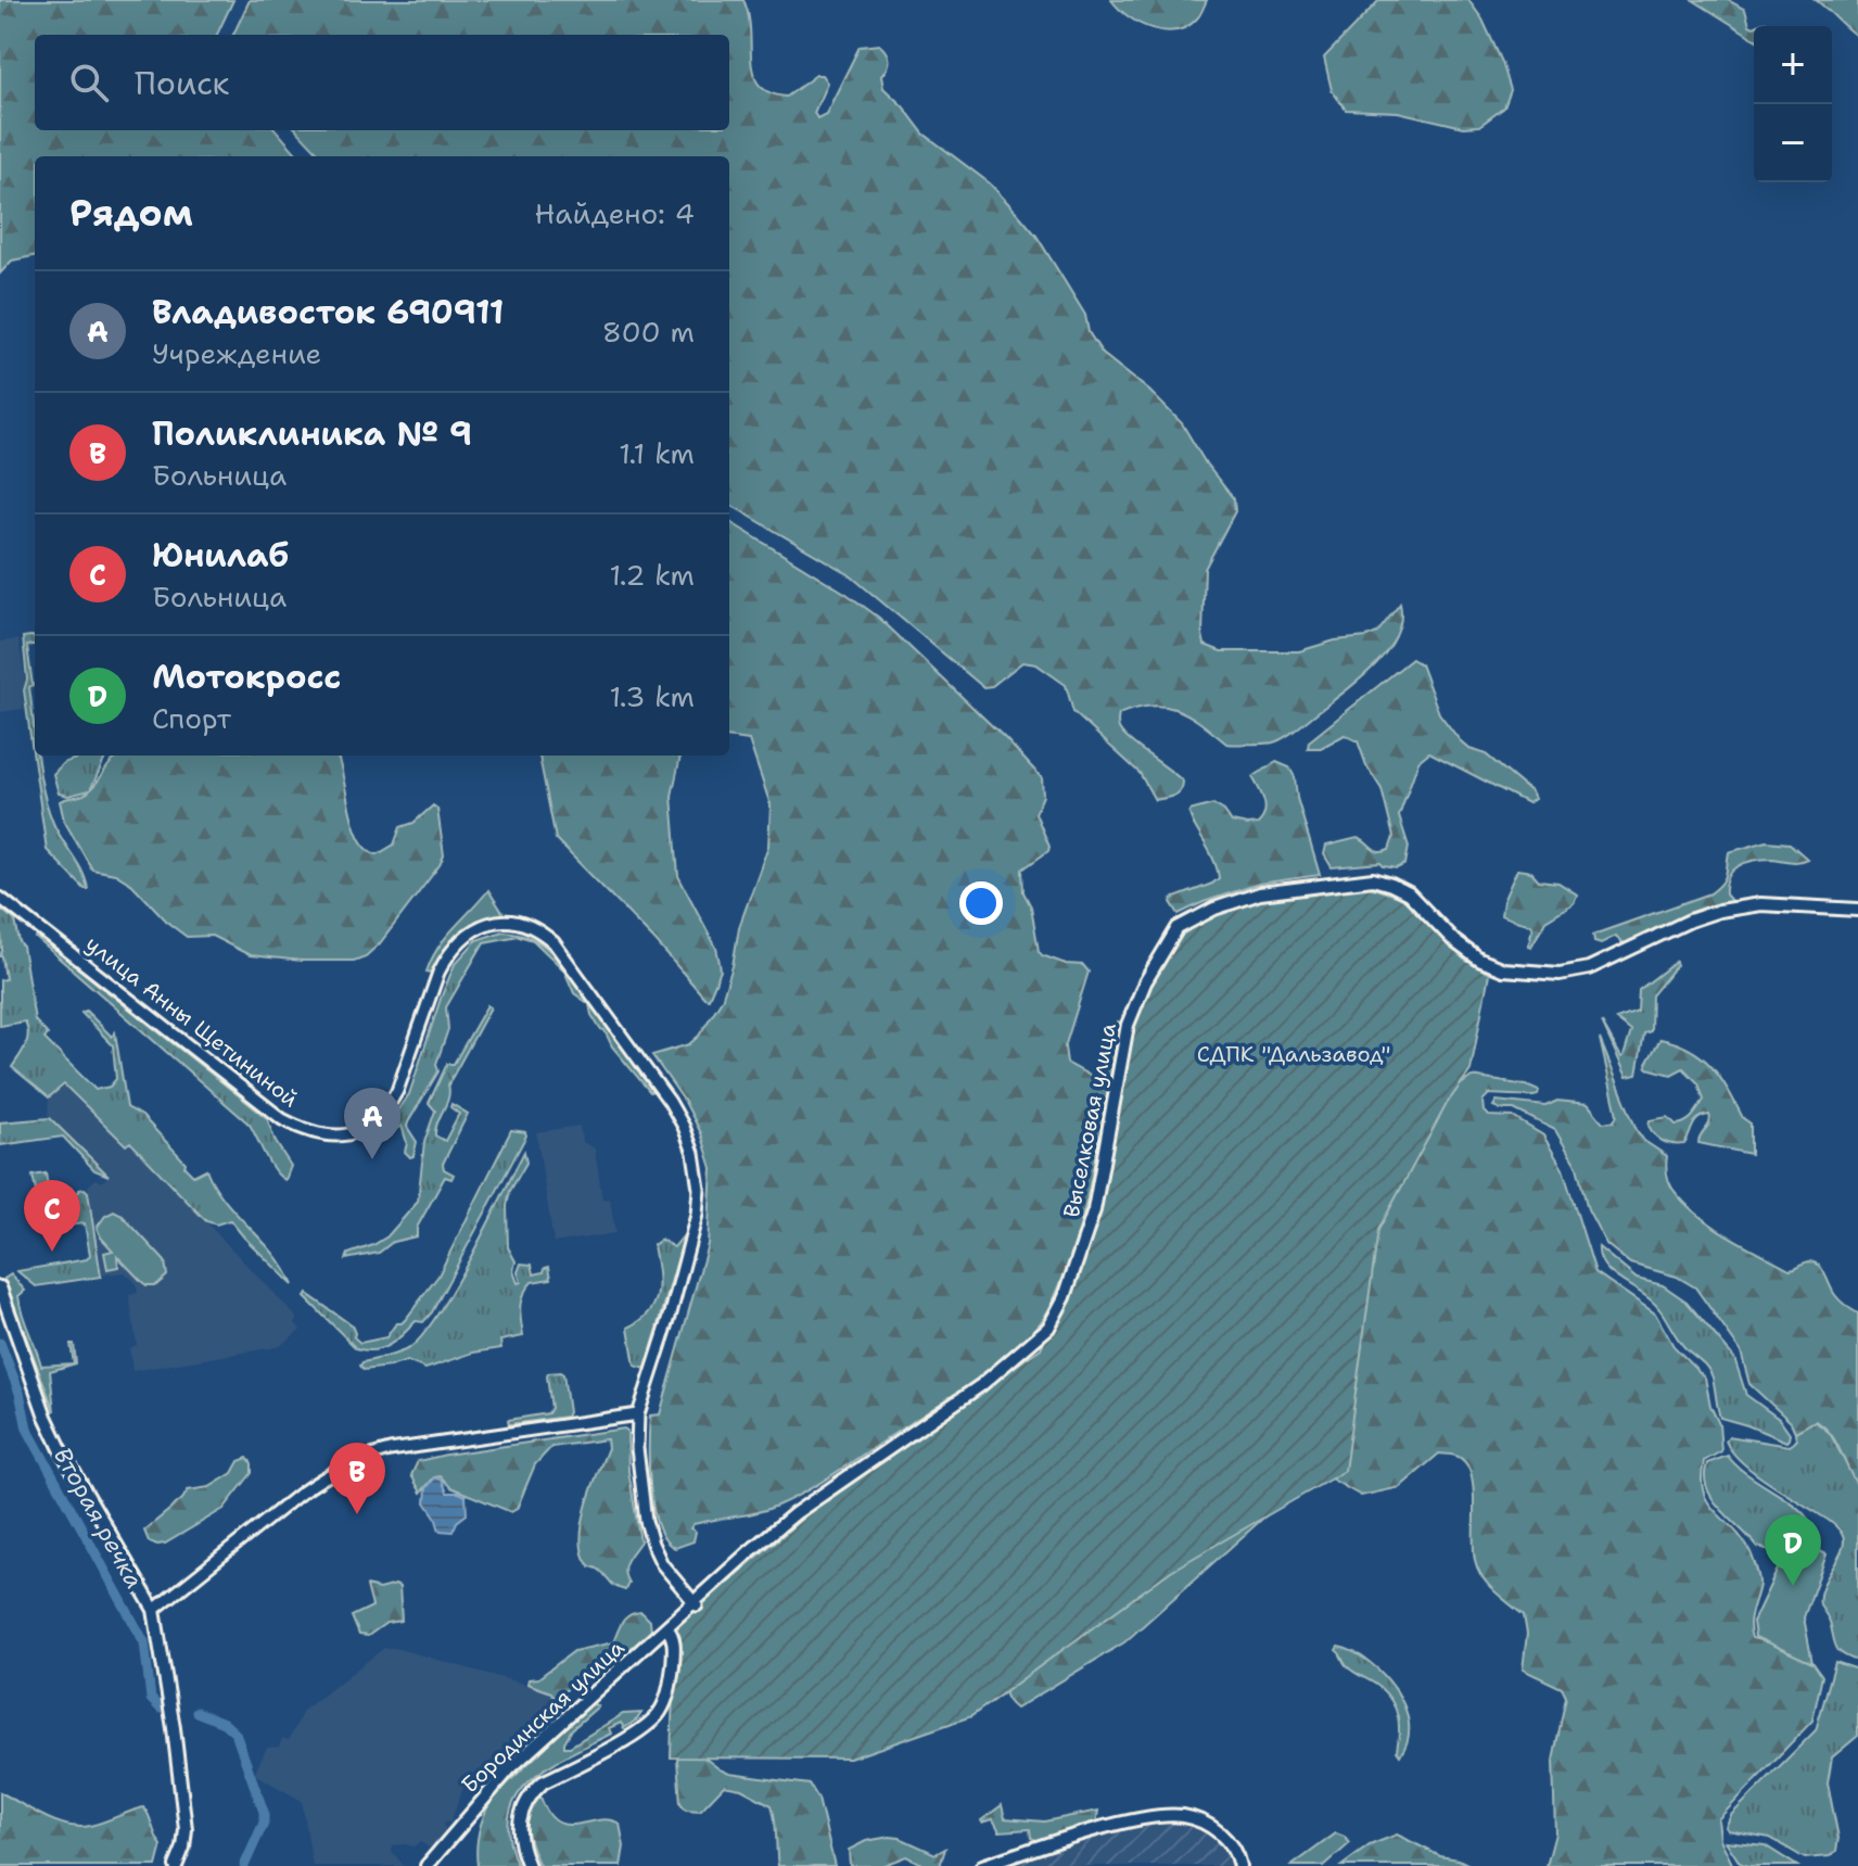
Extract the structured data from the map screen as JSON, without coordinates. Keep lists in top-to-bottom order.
{
  "streets": {
    "main road": ["улица Анны Щетининой", "Выселковая улица", "Бородинская улица"]
  },
  "crossings": [
    ["улица Анны Щетининой", "Выселковая улица"],
    ["улица Анны Щетининой", "Бородинская улица"],
    ["Выселковая улица", "Бородинская улица"]
  ],
  "water": ["Вторая речка"],
  "parks": ["СДПК \"Дальзавод\""],
  "page": {
    "map_buttons": ["+", "−"],
    "search": "Поиск",
    "heading": ["Рядом", "Найдено: 4"],
    "list": [
      {
        "mark": "A",
        "name": "Владивосток 690911",
        "note": "Учреждение",
        "value": "800 m"
      },
      {
        "mark": "B",
        "name": "Поликлиника № 9",
        "note": "Больница",
        "value": "1.1 km"
      },
      {
        "mark": "C",
        "name": "Юнилаб",
        "note": "Больница",
        "value": "1.2 km"
      },
      {
        "mark": "D",
        "name": "Мотокросс",
        "note": "Спорт",
        "value": "1.3 km"
      }
    ],
    "pins": [
      "A",
      "C",
      "B",
      "D"
    ]
  }
}
